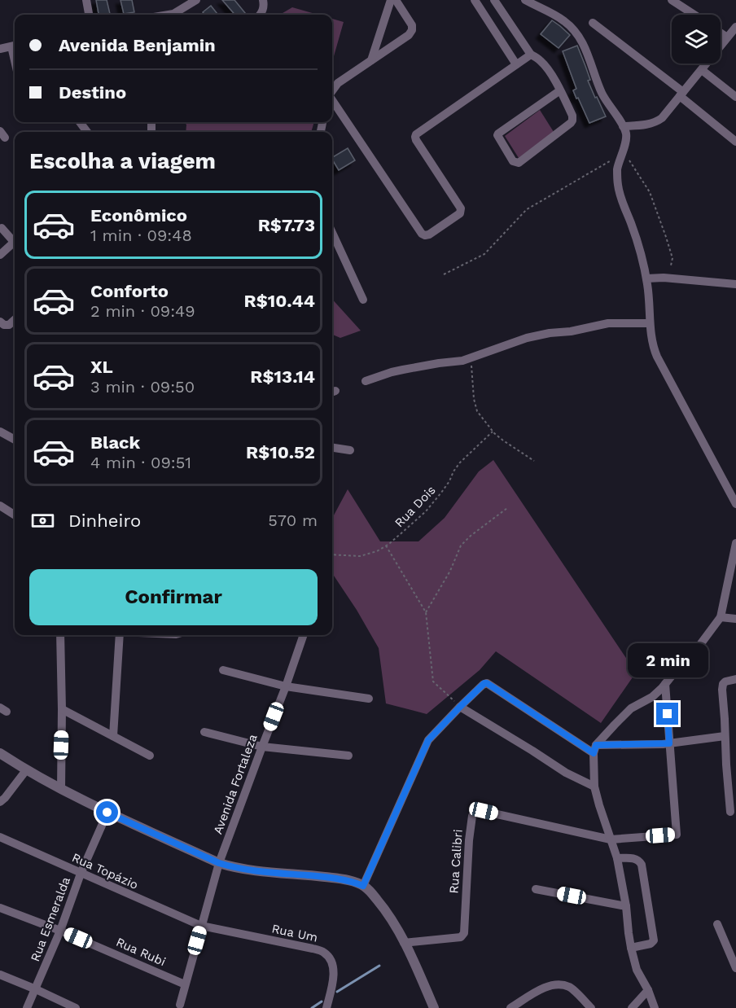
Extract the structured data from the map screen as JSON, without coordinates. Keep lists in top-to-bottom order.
{
  "streets": {
    "street": [
      "Avenida Fortaleza",
      "Rua Calibri",
      "Rua Topázio",
      "Rua Esmeralda",
      "Rua Um",
      "Rua Rubi"
    ],
    "path": ["Rua Dois"]
  },
  "crossings": [
    ["Avenida Fortaleza", "Rua Topázio"],
    ["Avenida Fortaleza", "Rua Um"],
    ["Avenida Fortaleza", "Rua Rubi"],
    ["Rua Topázio", "Rua Esmeralda"],
    ["Rua Topázio", "Rua Um"],
    ["Rua Esmeralda", "Rua Rubi"]
  ],
  "page": {
    "banner": ["Avenida Benjamin", "Destino"],
    "heading": "Escolha a viagem",
    "list": [
      {
        "name": "Econômico",
        "note": "1 min · 09:48",
        "value": "R$7.73"
      },
      {
        "name": "Conforto",
        "note": "2 min · 09:49",
        "value": "R$10.44"
      },
      {
        "name": "XL",
        "note": "3 min · 09:50",
        "value": "R$13.14"
      },
      {
        "name": "Black",
        "note": "4 min · 09:51",
        "value": "R$10.52"
      }
    ],
    "pay": ["Dinheiro", "570 m"],
    "buttons": "Confirmar",
    "bubble": "2 min"
  }
}
